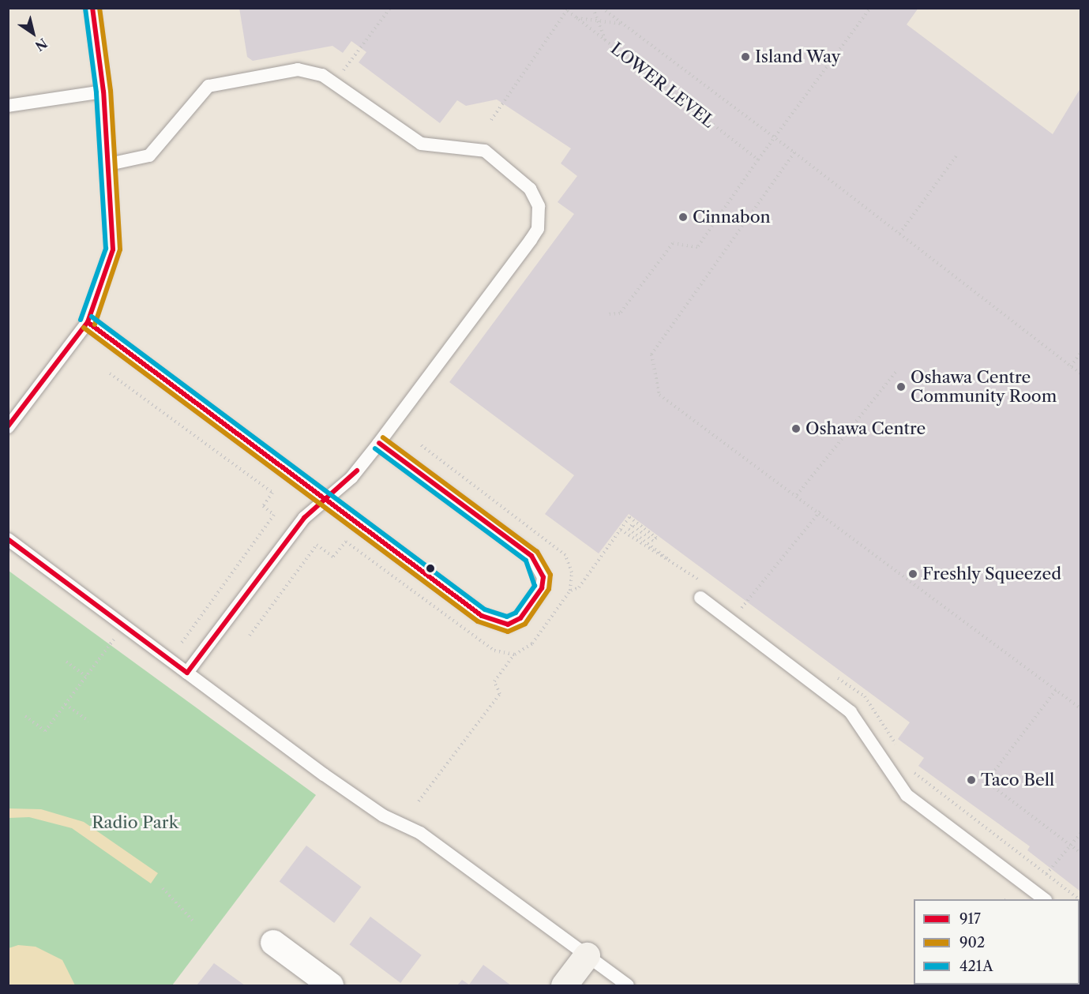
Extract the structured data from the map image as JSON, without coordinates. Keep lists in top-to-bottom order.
{
  "streets": {
    "path": ["LOWER LEVEL"]
  },
  "parks": ["Radio Park"],
  "places": [
    "Island Way",
    "Cinnabon",
    "Oshawa Centre Community Room",
    "Oshawa Centre",
    "Freshly Squeezed",
    "Taco Bell"
  ],
  "lines": ["transit line 917", "transit line 902", "transit line 421A"],
  "legend": ["917", "902", "421A"],
  "north": "bottom right"
}
